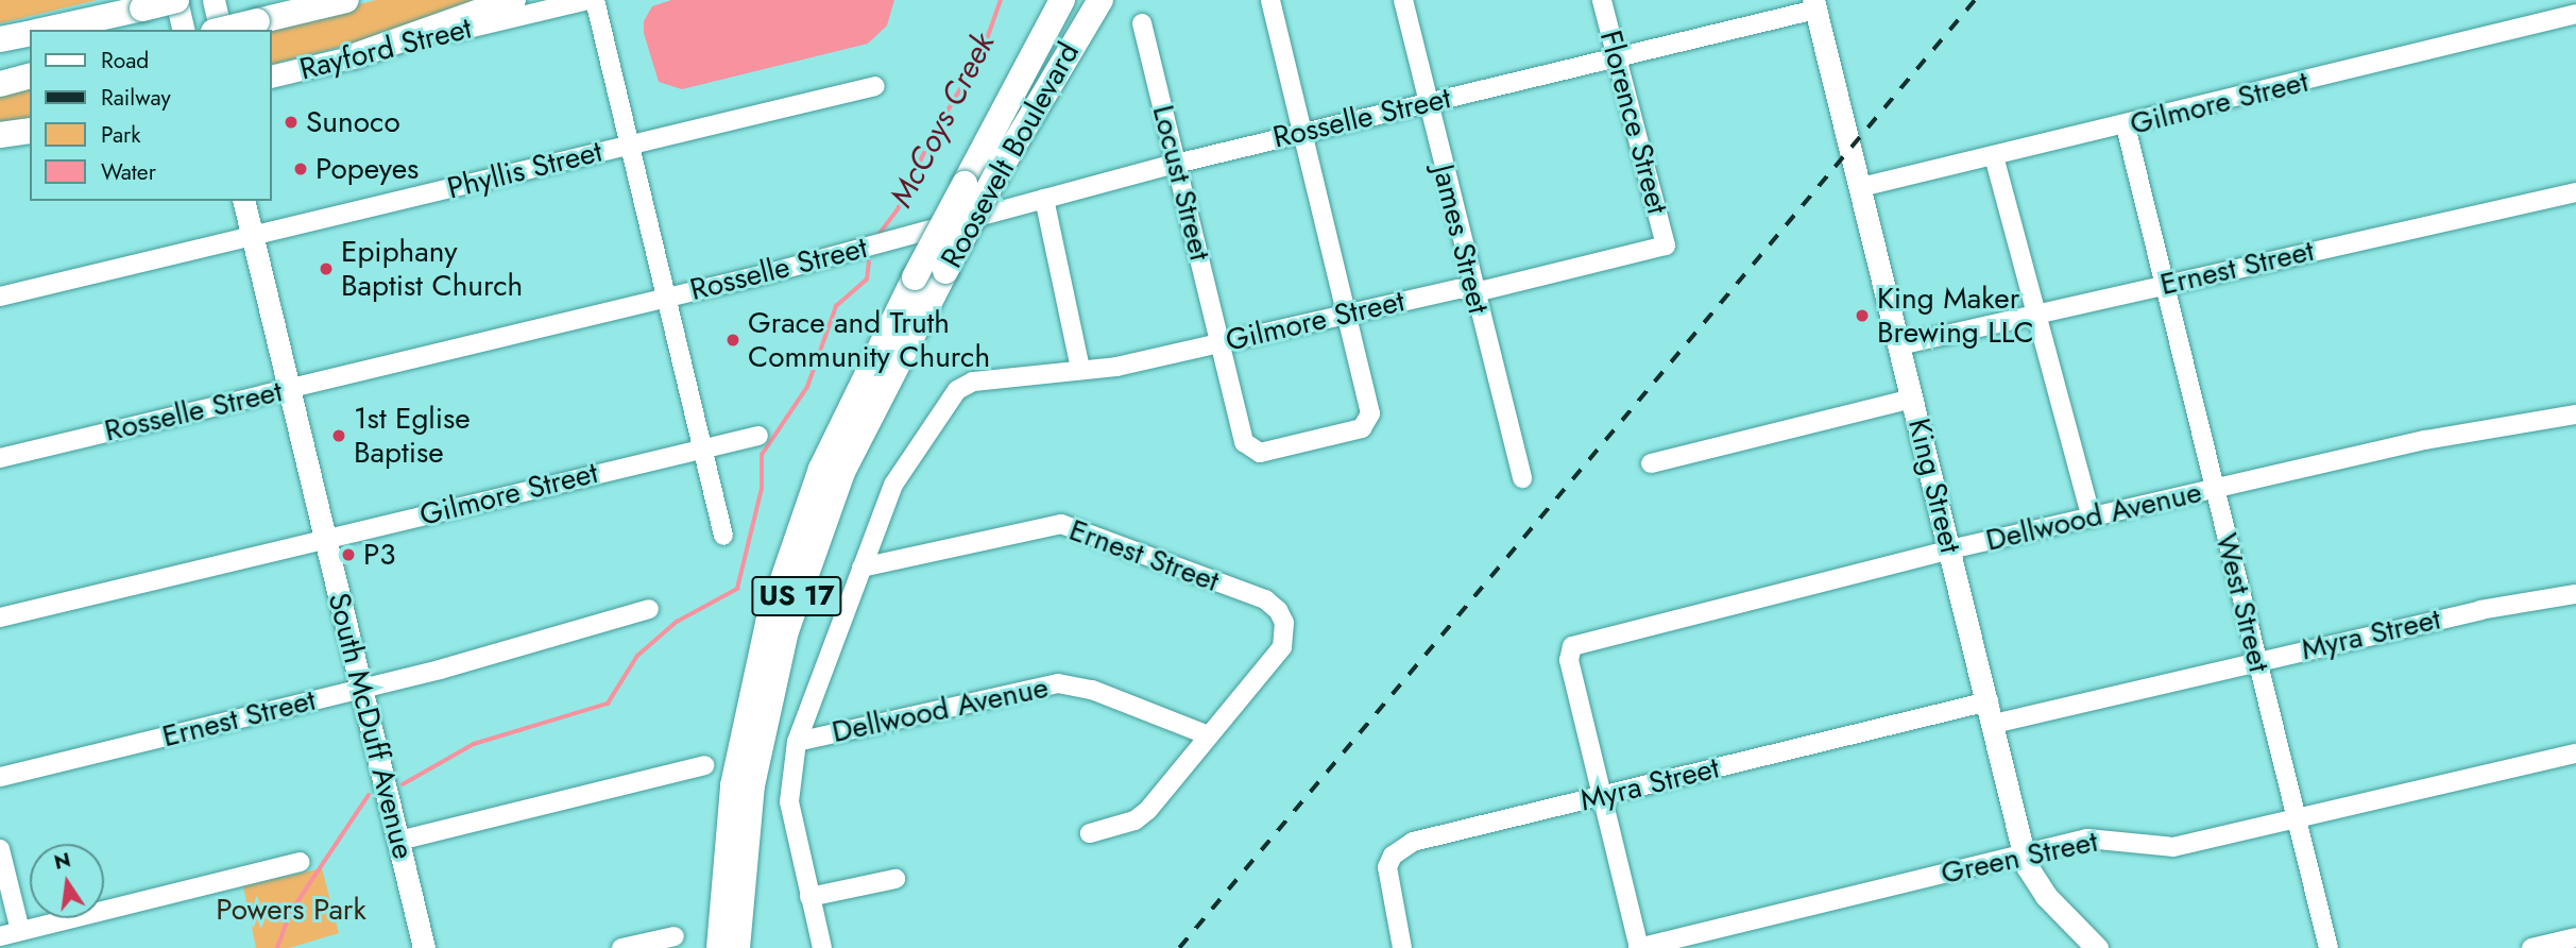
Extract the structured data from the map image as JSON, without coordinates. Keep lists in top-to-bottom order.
{
  "streets": {
    "highway": ["Roosevelt Boulevard", "US 17"],
    "main road": ["Rayford Street", "King Street", "South McDuff Avenue"],
    "street": [
      "Gilmore Street",
      "Rosselle Street",
      "Florence Street",
      "Phyllis Street",
      "Locust Street",
      "James Street",
      "Ernest Street",
      "Dellwood Avenue",
      "West Street",
      "Myra Street",
      "Green Street"
    ]
  },
  "crossings": [
    ["Gilmore Street", "Florence Street"],
    ["Gilmore Street", "Locust Street"],
    ["Gilmore Street", "James Street"],
    ["Gilmore Street", "Ernest Street"],
    ["Gilmore Street", "King Street"],
    ["Gilmore Street", "West Street"],
    ["Gilmore Street", "South McDuff Avenue"],
    ["Rosselle Street", "Florence Street"],
    ["Rosselle Street", "Locust Street"],
    ["Rosselle Street", "James Street"],
    ["Rosselle Street", "King Street"],
    ["Rosselle Street", "South McDuff Avenue"],
    ["Phyllis Street", "South McDuff Avenue"],
    ["Ernest Street", "King Street"],
    ["Ernest Street", "Dellwood Avenue"],
    ["Ernest Street", "West Street"],
    ["Ernest Street", "South McDuff Avenue"],
    ["King Street", "Dellwood Avenue"],
    ["King Street", "Myra Street"],
    ["King Street", "Green Street"],
    ["Dellwood Avenue", "West Street"],
    ["Dellwood Avenue", "Myra Street"],
    ["West Street", "Myra Street"],
    ["West Street", "Green Street"]
  ],
  "water": ["McCoys Creek"],
  "parks": ["Powers Park"],
  "places": [
    "Sunoco",
    "Popeyes",
    "Epiphany Baptist Church",
    "King Maker Brewing LLC",
    "Grace and Truth Community Church",
    "1st Eglise Baptise",
    "P3"
  ],
  "legend": [
    "Road",
    "Railway",
    "Park",
    "Water"
  ],
  "north": "top"
}
